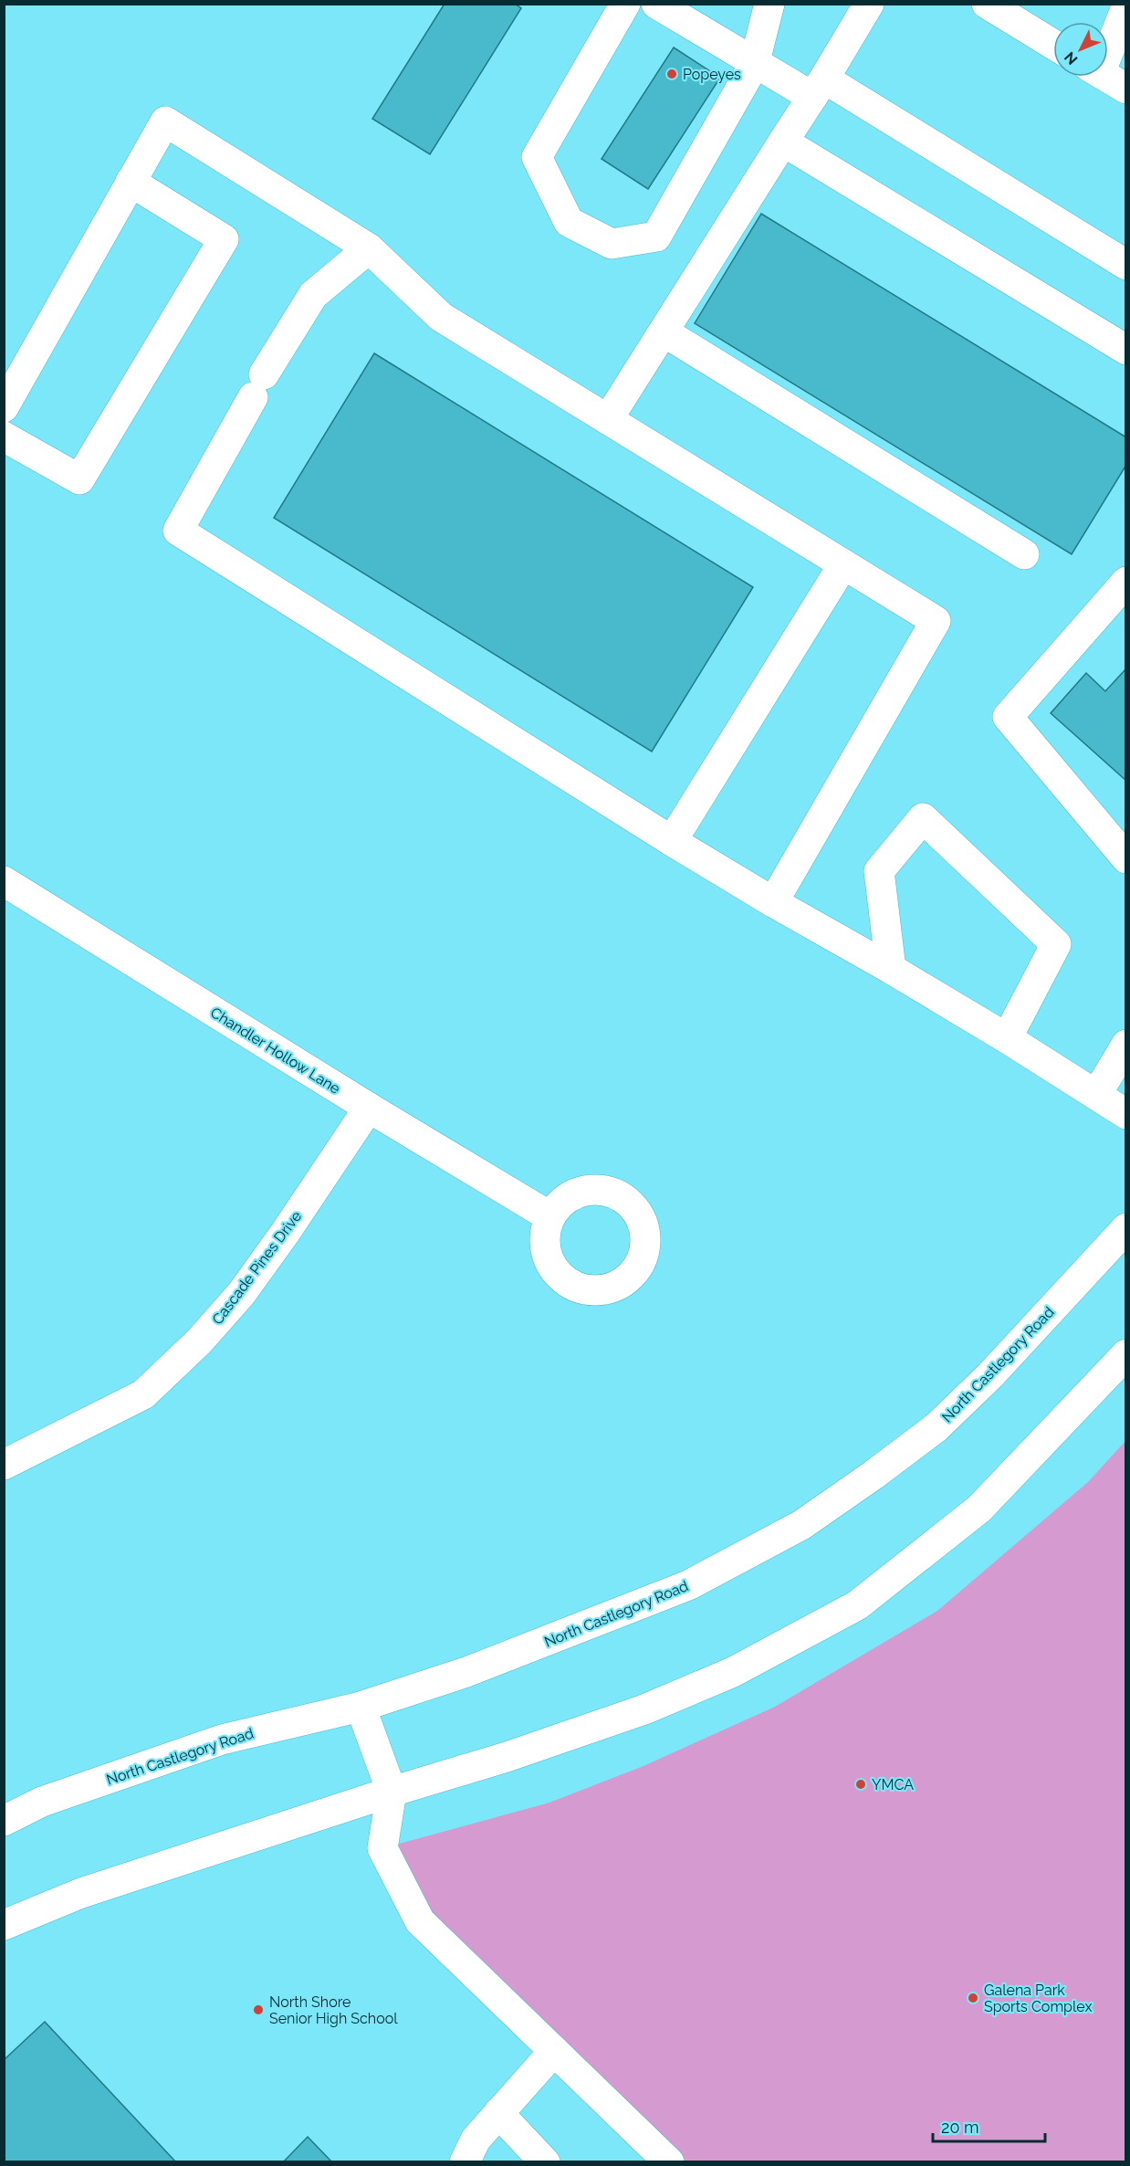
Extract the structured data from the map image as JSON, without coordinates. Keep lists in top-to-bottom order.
{
  "streets": {
    "street": ["Chandler Hollow Lane", "Cascade Pines Drive", "North Castlegory Road"]
  },
  "crossings": [
    ["Chandler Hollow Lane", "Cascade Pines Drive"]
  ],
  "places": [
    "Popeyes",
    "YMCA",
    "Galena Park Sports Complex",
    "North Shore Senior High School"
  ],
  "scale_bar": "20 m",
  "north": "bottom left"
}
